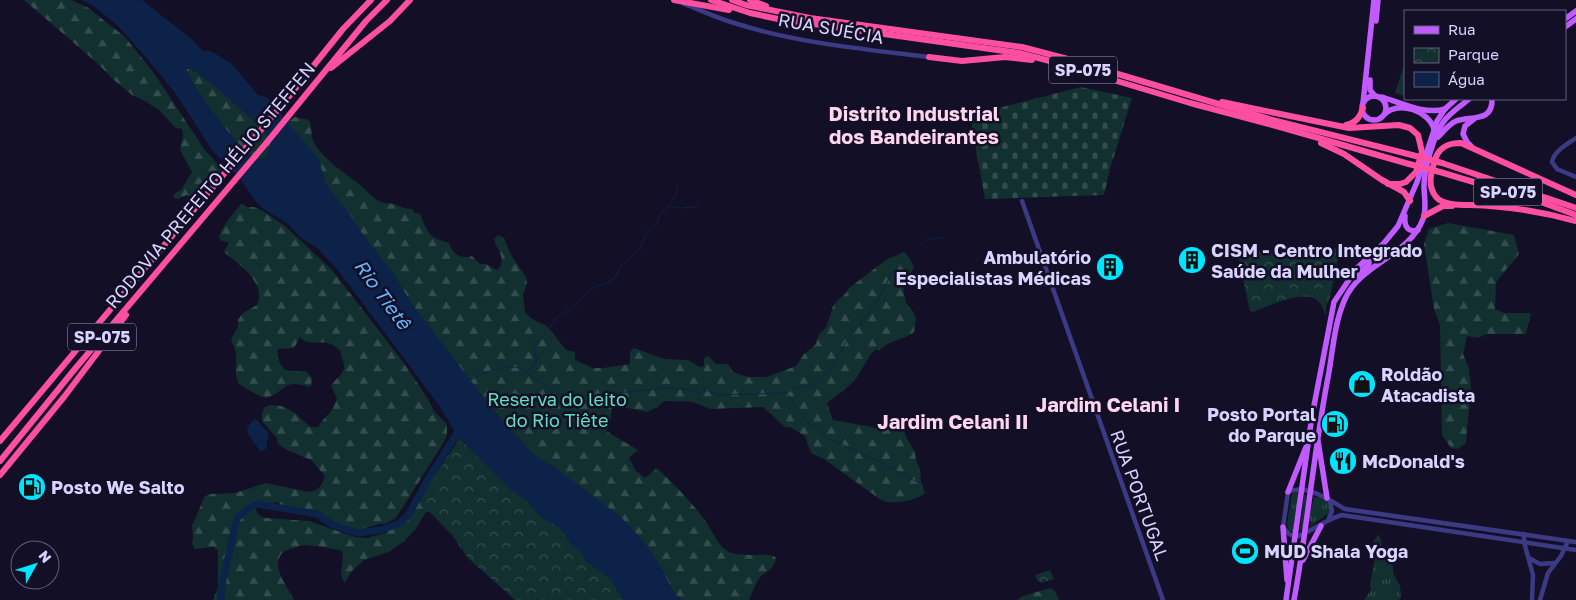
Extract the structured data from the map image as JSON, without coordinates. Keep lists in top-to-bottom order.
{
  "streets": {
    "highway": ["SP-075", "RODOVIA PREFEITO HÉLIO STEFFEN"],
    "street": ["RUA SUÉCIA", "RUA PORTUGAL"]
  },
  "districts": ["Distrito Industrial dos Bandeirantes", "Jardim Celani I", "Jardim Celani II"],
  "water": ["Rio Tietê"],
  "parks": ["Reserva do leito do Rio Tiête"],
  "places": {
    "building": ["CISM - Centro Integrado Saúde da Mulher", "Ambulatório Especialistas Médicas"],
    "shop": ["Roldão Atacadista"],
    "fuel station": ["Posto Portal do Parque", "Posto We Salto"],
    "restaurant": ["McDonald's"],
    "sports": ["MUD Shala Yoga"]
  },
  "legend": ["Rua", "Parque", "Água"],
  "north": "top right"
}
